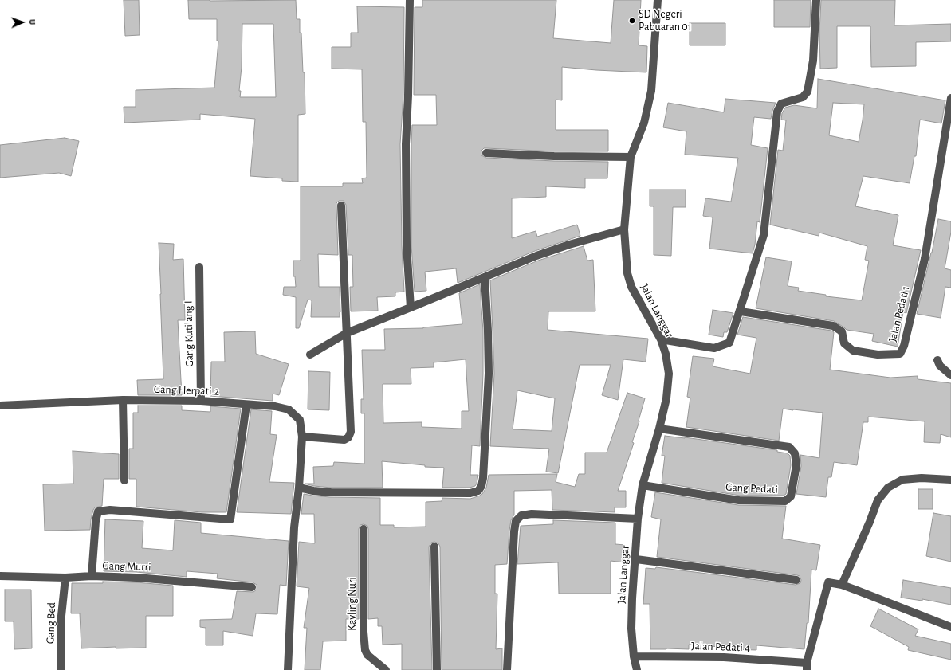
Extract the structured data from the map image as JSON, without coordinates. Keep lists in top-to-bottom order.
{
  "streets": {
    "street": [
      "Jalan Langgar",
      "Jalan Pedati 1",
      "Gang Kutilang I",
      "Gang Herpati.2",
      "Gang Pedati",
      "Gang Murri",
      "Kavling Nuri",
      "Gang Bed",
      "Jalan Pedati 4"
    ]
  },
  "crossings": [
    ["Jalan Langgar", "Gang Pedati"],
    ["Jalan Langgar", "Jalan Pedati 4"],
    ["Gang Kutilang I", "Gang Herpati.2"],
    ["Gang Murri", "Gang Bed"]
  ],
  "places": ["SD Negeri Pabuaran 01"],
  "north": "right"
}
